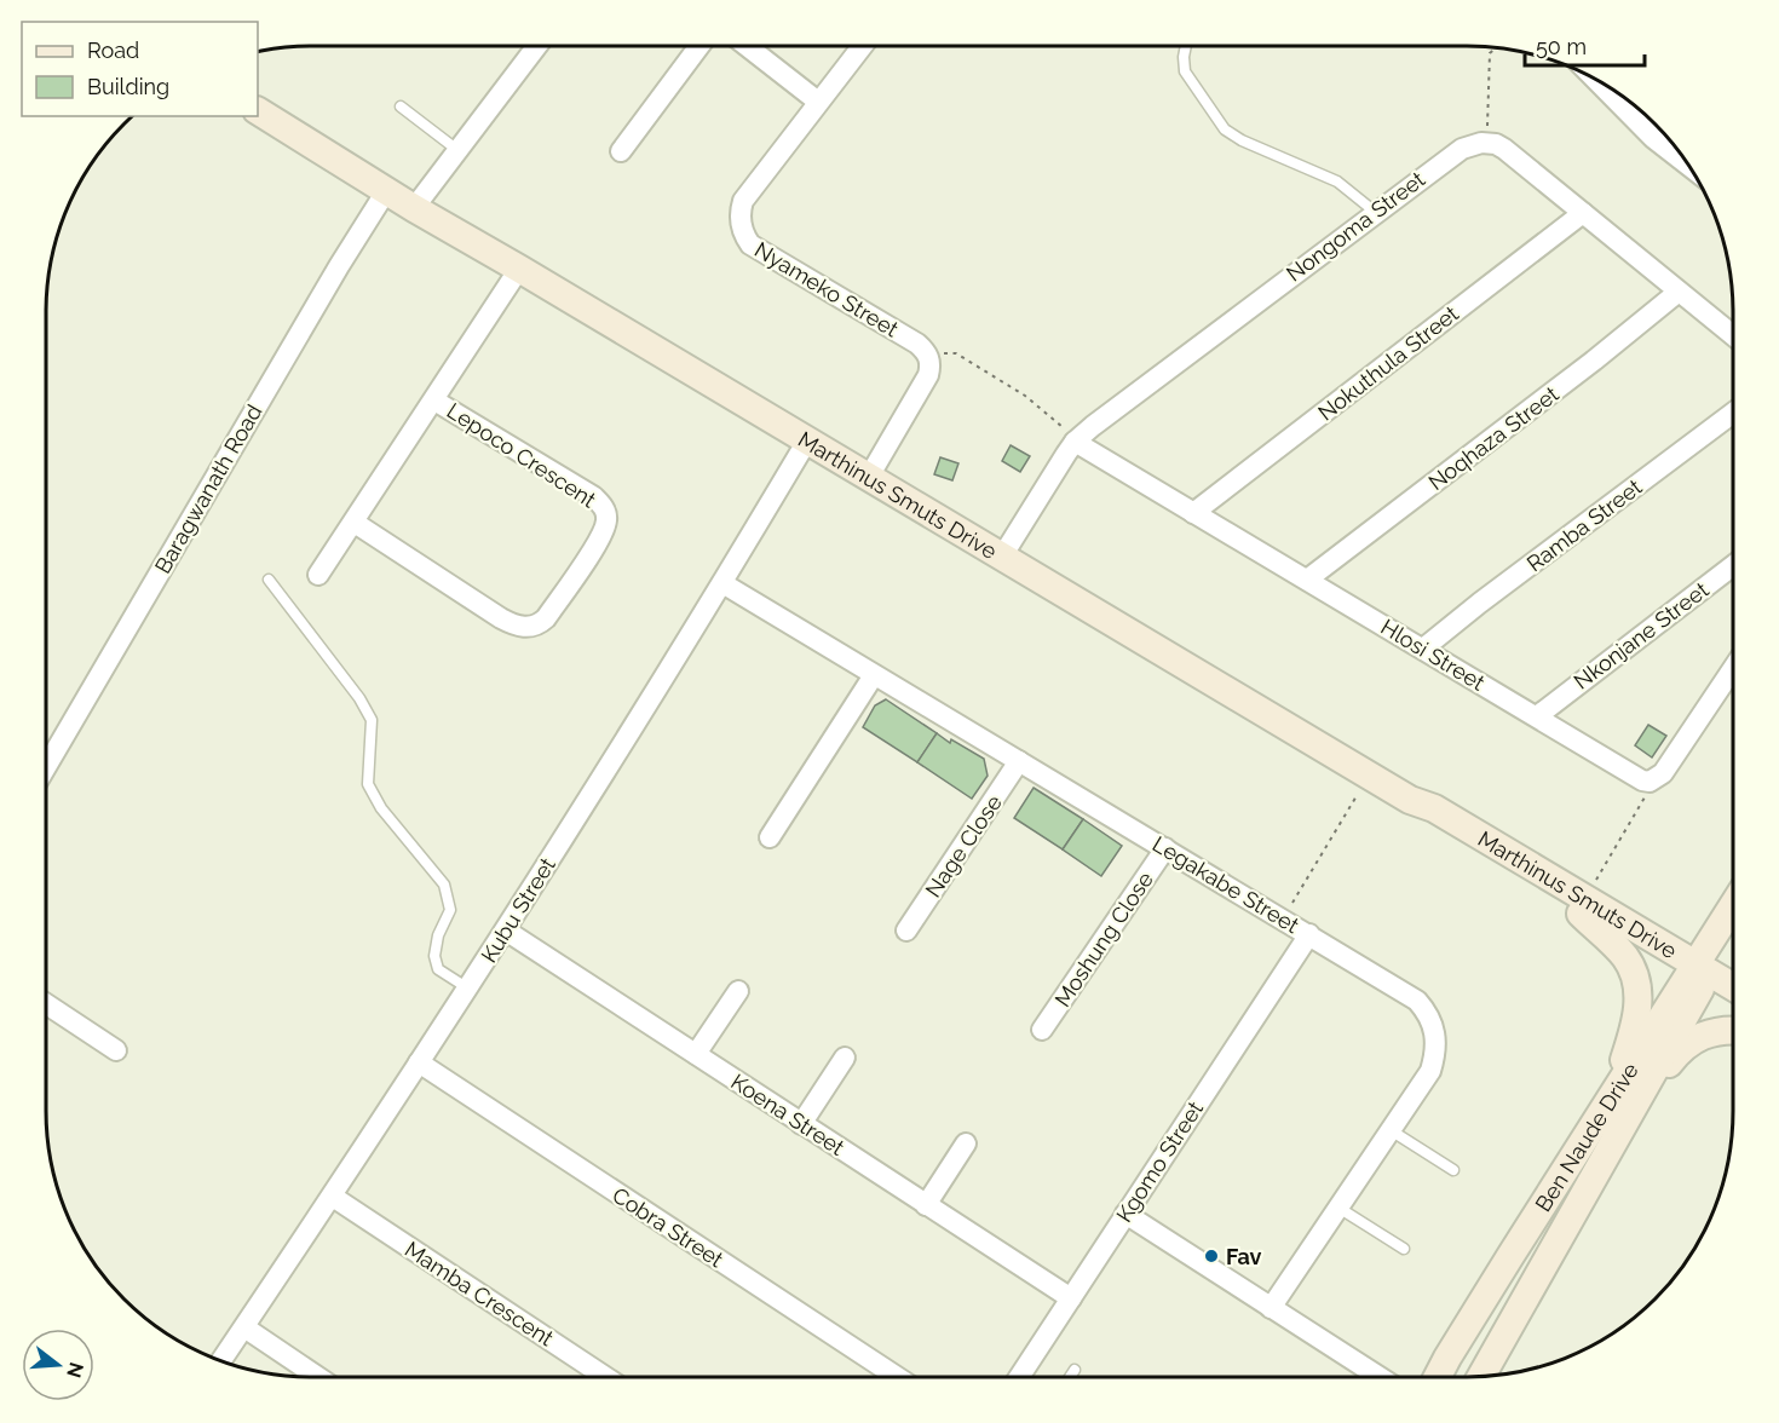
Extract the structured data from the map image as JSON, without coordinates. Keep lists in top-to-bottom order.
{
  "streets": {
    "street": [
      "Nongoma Street",
      "Nyameko Street",
      "Nokuthula Street",
      "Noqhaza Street",
      "Lepoco Crescent",
      "Baragwanath Road",
      "Marthinus Smuts Drive",
      "Ramba Street",
      "Nkonjane Street",
      "Hlosi Street",
      "Nage Close",
      "Legakabe Street",
      "Kubu Street",
      "Moshung Close",
      "Koena Street",
      "Ben Naude Drive",
      "Kgomo Street",
      "Cobra Street",
      "Mamba Crescent"
    ]
  },
  "crossings": [
    ["Nongoma Street", "Marthinus Smuts Drive"],
    ["Nongoma Street", "Hlosi Street"],
    ["Nokuthula Street", "Hlosi Street"],
    ["Noqhaza Street", "Hlosi Street"],
    ["Baragwanath Road", "Marthinus Smuts Drive"],
    ["Marthinus Smuts Drive", "Kubu Street"],
    ["Marthinus Smuts Drive", "Ben Naude Drive"],
    ["Ramba Street", "Hlosi Street"],
    ["Nkonjane Street", "Hlosi Street"],
    ["Nage Close", "Legakabe Street"],
    ["Legakabe Street", "Kubu Street"],
    ["Legakabe Street", "Moshung Close"],
    ["Legakabe Street", "Kgomo Street"],
    ["Kubu Street", "Koena Street"],
    ["Kubu Street", "Cobra Street"],
    ["Kubu Street", "Mamba Crescent"],
    ["Koena Street", "Kgomo Street"]
  ],
  "places": ["Fav"],
  "legend": ["Road", "Building"],
  "scale_bar": "50 m",
  "north": "right"
}
